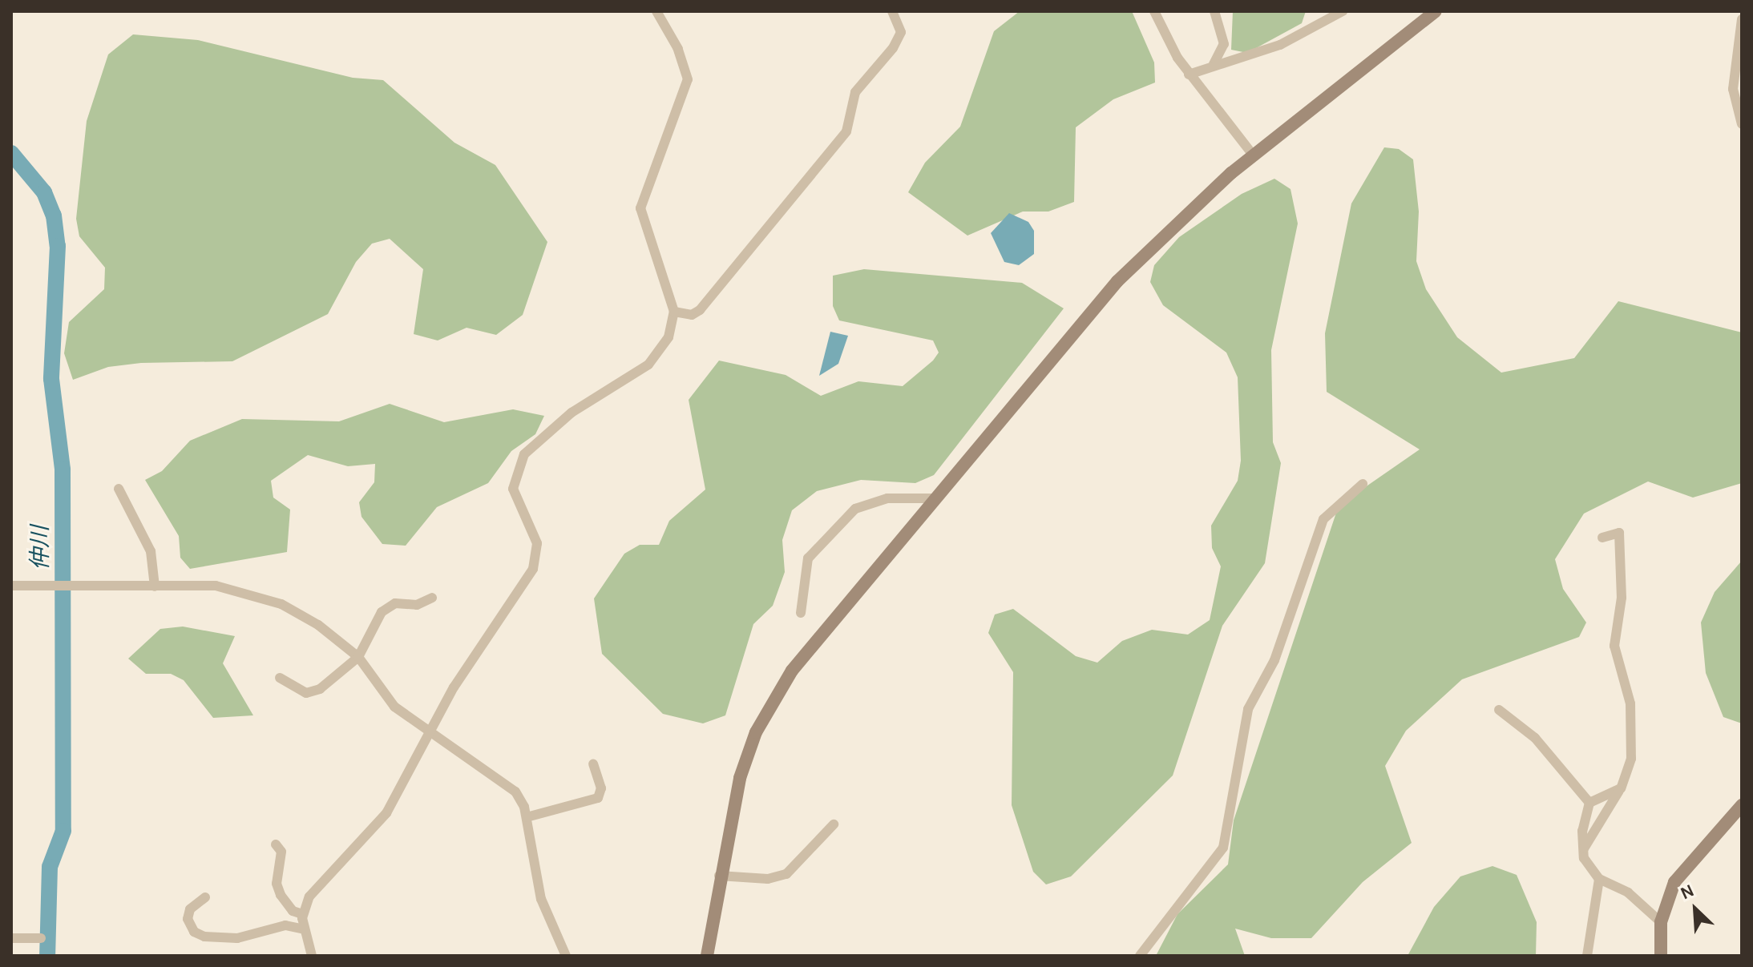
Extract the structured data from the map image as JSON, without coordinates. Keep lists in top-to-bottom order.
{
  "water": ["仲川"],
  "north": "top left"
}
